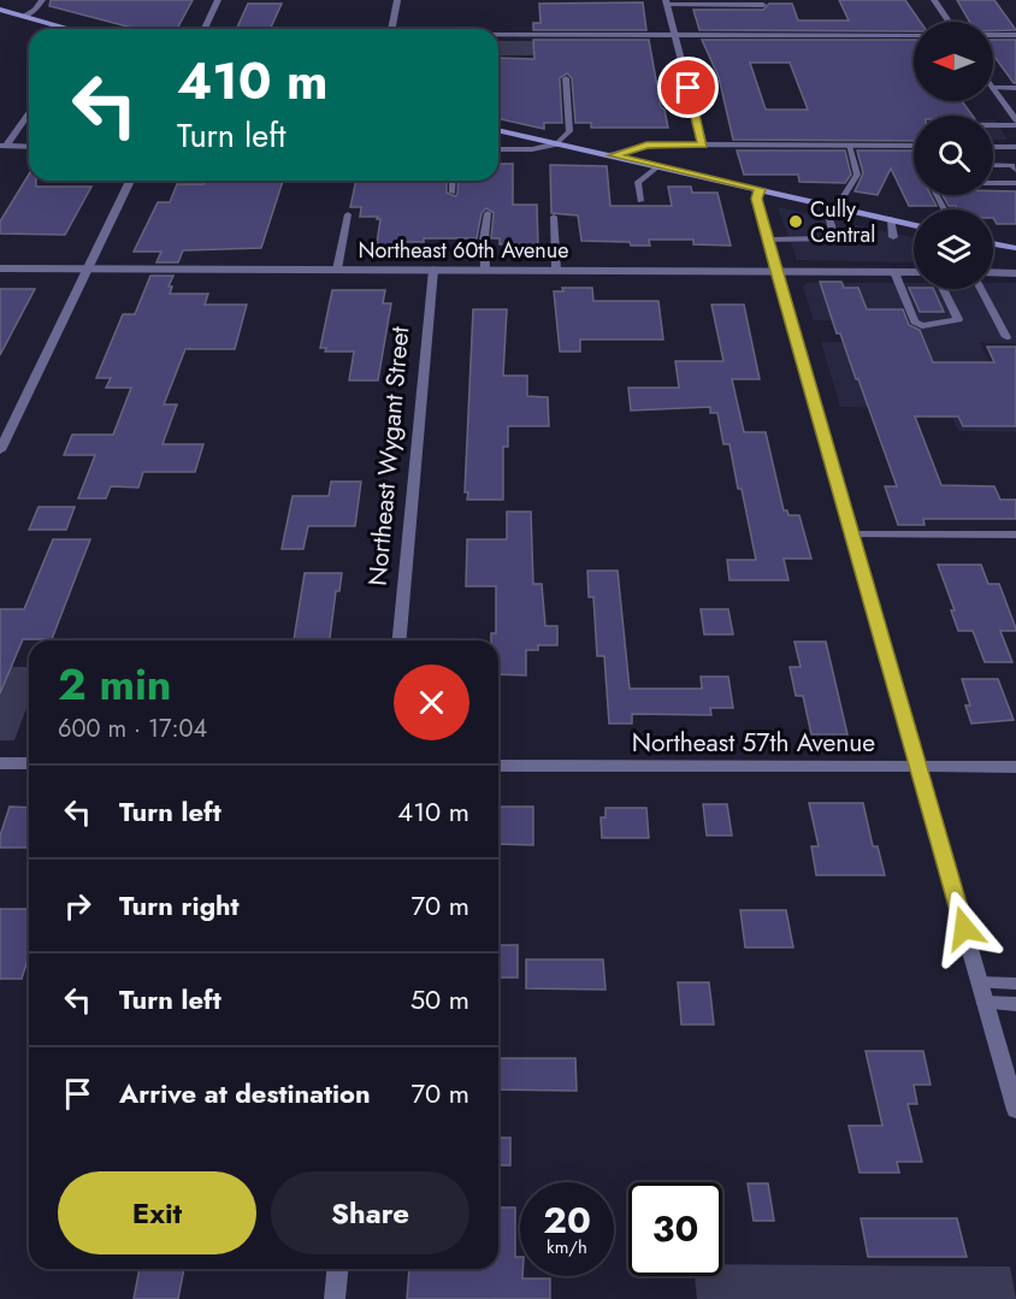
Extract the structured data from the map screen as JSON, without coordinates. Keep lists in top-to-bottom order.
{
  "streets": {
    "street": ["Northeast 60th Avenue", "Northeast Wygant Street", "Northeast 57th Avenue"]
  },
  "crossings": [
    ["Northeast 60th Avenue", "Northeast Wygant Street"]
  ],
  "places": ["Cully Central"],
  "north": "left",
  "page": {
    "turn": ["410 m", "Turn left"],
    "heading": ["2 min", "600 m · 17:04"],
    "list": [
      {
        "name": "Turn left",
        "value": "410 m"
      },
      {
        "name": "Turn right",
        "value": "70 m"
      },
      {
        "name": "Turn left",
        "value": "50 m"
      },
      {
        "name": "Arrive at destination",
        "value": "70 m"
      }
    ],
    "buttons": ["Exit", "Share"],
    "speed": "20 km/h",
    "limit": "30"
  }
}
